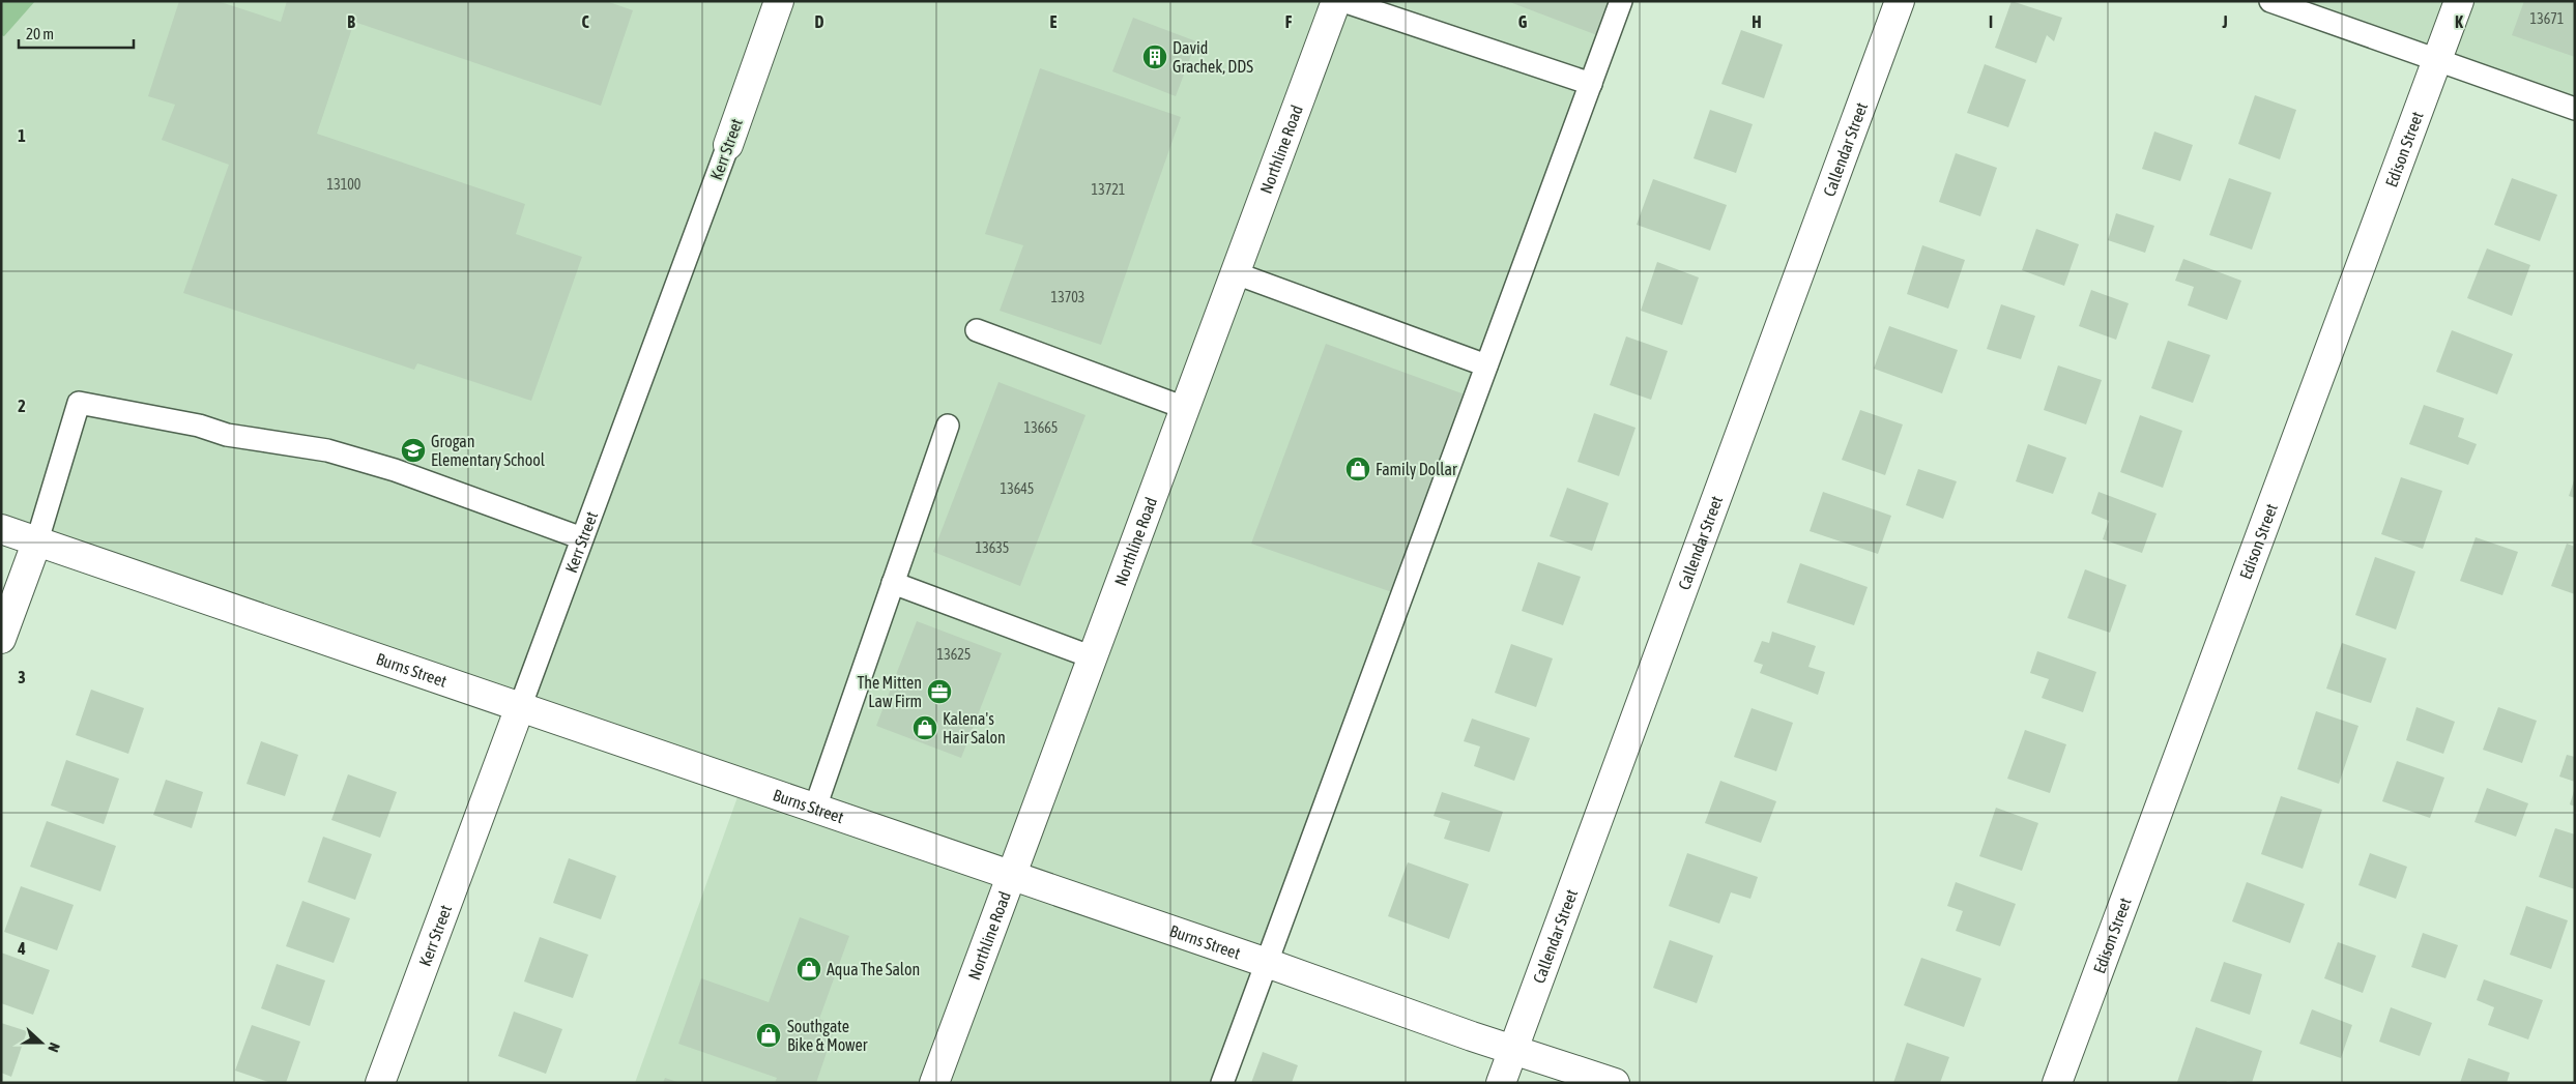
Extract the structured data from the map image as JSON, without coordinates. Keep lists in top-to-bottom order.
{
  "streets": {
    "street": [
      "Kerr Street",
      "Northline Road",
      "Callendar Street",
      "Edison Street",
      "Burns Street"
    ]
  },
  "crossings": [
    ["Kerr Street", "Burns Street"],
    ["Northline Road", "Burns Street"],
    ["Callendar Street", "Burns Street"]
  ],
  "places": {
    "building": ["David Grachek, DDS"],
    "school or university": ["Grogan Elementary School"],
    "shop": [
      "Family Dollar",
      "Kalena's Hair Salon",
      "Aqua The Salon",
      "Southgate Bike & Mower"
    ],
    "office": ["The Mitten Law Firm"]
  },
  "house_numbers": [
    "13671",
    "13100",
    "13721",
    "13703",
    "13665",
    "13645",
    "13635",
    "13625"
  ],
  "scale_bar": "20 m",
  "north": "right",
  "grid": {
    "columns": [
      "B",
      "C",
      "D",
      "E",
      "F",
      "G",
      "H",
      "I",
      "J",
      "K"
    ],
    "rows": [
      "1",
      "2",
      "3",
      "4"
    ]
  }
}
